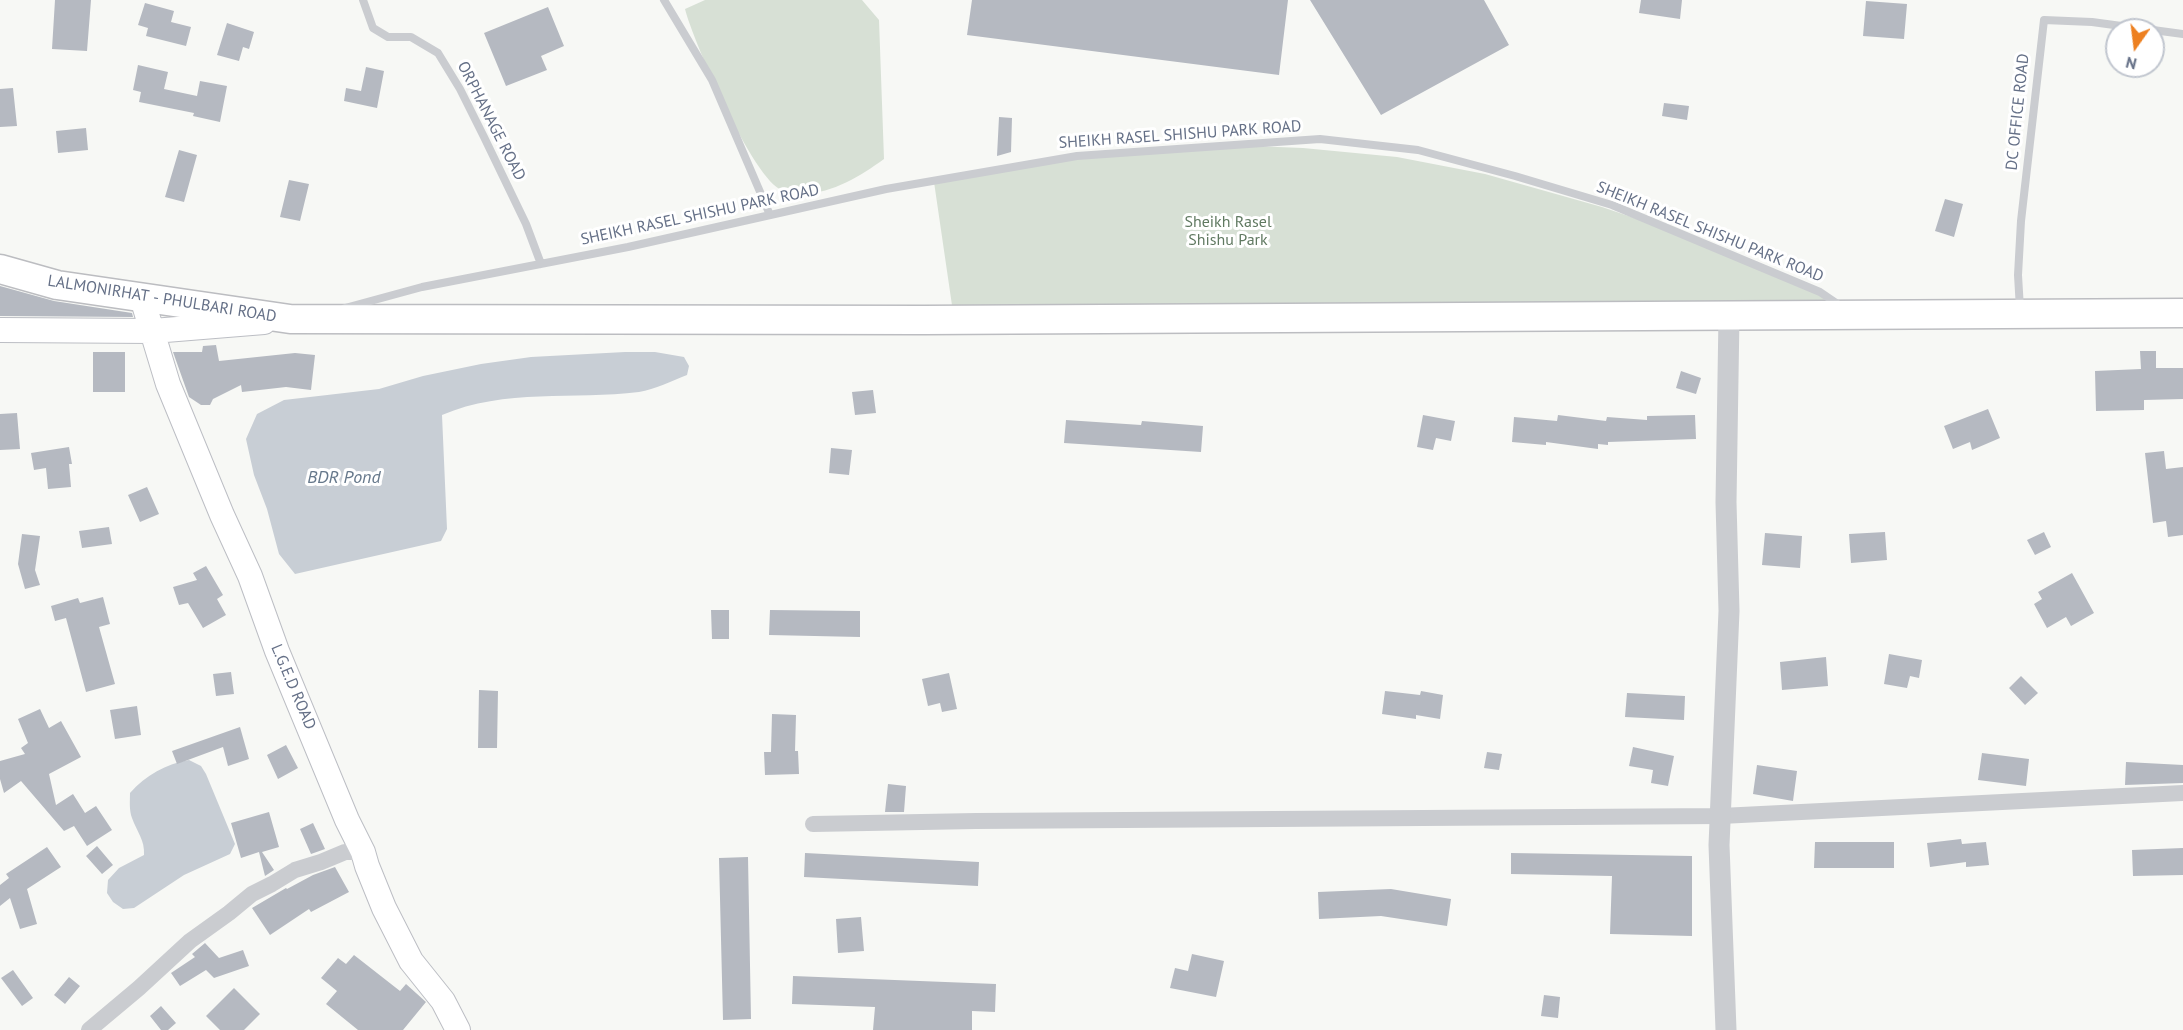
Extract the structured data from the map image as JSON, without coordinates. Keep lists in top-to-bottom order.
{
  "streets": {
    "highway": ["LALMONIRHAT - PHULBARI ROAD"],
    "main road": ["L.G.E.D ROAD"],
    "lane": ["DC OFFICE ROAD", "ORPHANAGE ROAD", "SHEIKH RASEL SHISHU PARK ROAD"]
  },
  "crossings": [
    ["DC OFFICE ROAD", "LALMONIRHAT - PHULBARI ROAD"],
    ["ORPHANAGE ROAD", "SHEIKH RASEL SHISHU PARK ROAD"],
    ["SHEIKH RASEL SHISHU PARK ROAD", "LALMONIRHAT - PHULBARI ROAD"],
    ["LALMONIRHAT - PHULBARI ROAD", "L.G.E.D ROAD"]
  ],
  "water": ["BDR Pond"],
  "parks": ["Sheikh Rasel Shishu Park"],
  "north": "bottom"
}
